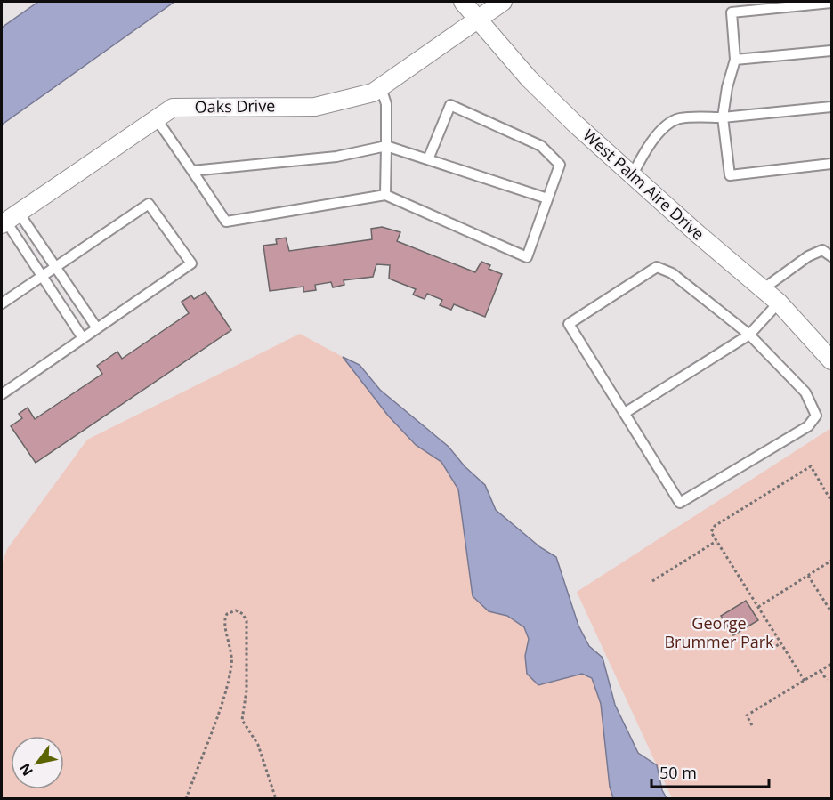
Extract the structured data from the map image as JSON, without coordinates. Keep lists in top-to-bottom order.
{
  "streets": {
    "street": ["Oaks Drive", "West Palm Aire Drive"]
  },
  "crossings": [
    ["Oaks Drive", "West Palm Aire Drive"]
  ],
  "parks": ["George Brummer Park"],
  "scale_bar": "50 m",
  "north": "bottom left"
}
